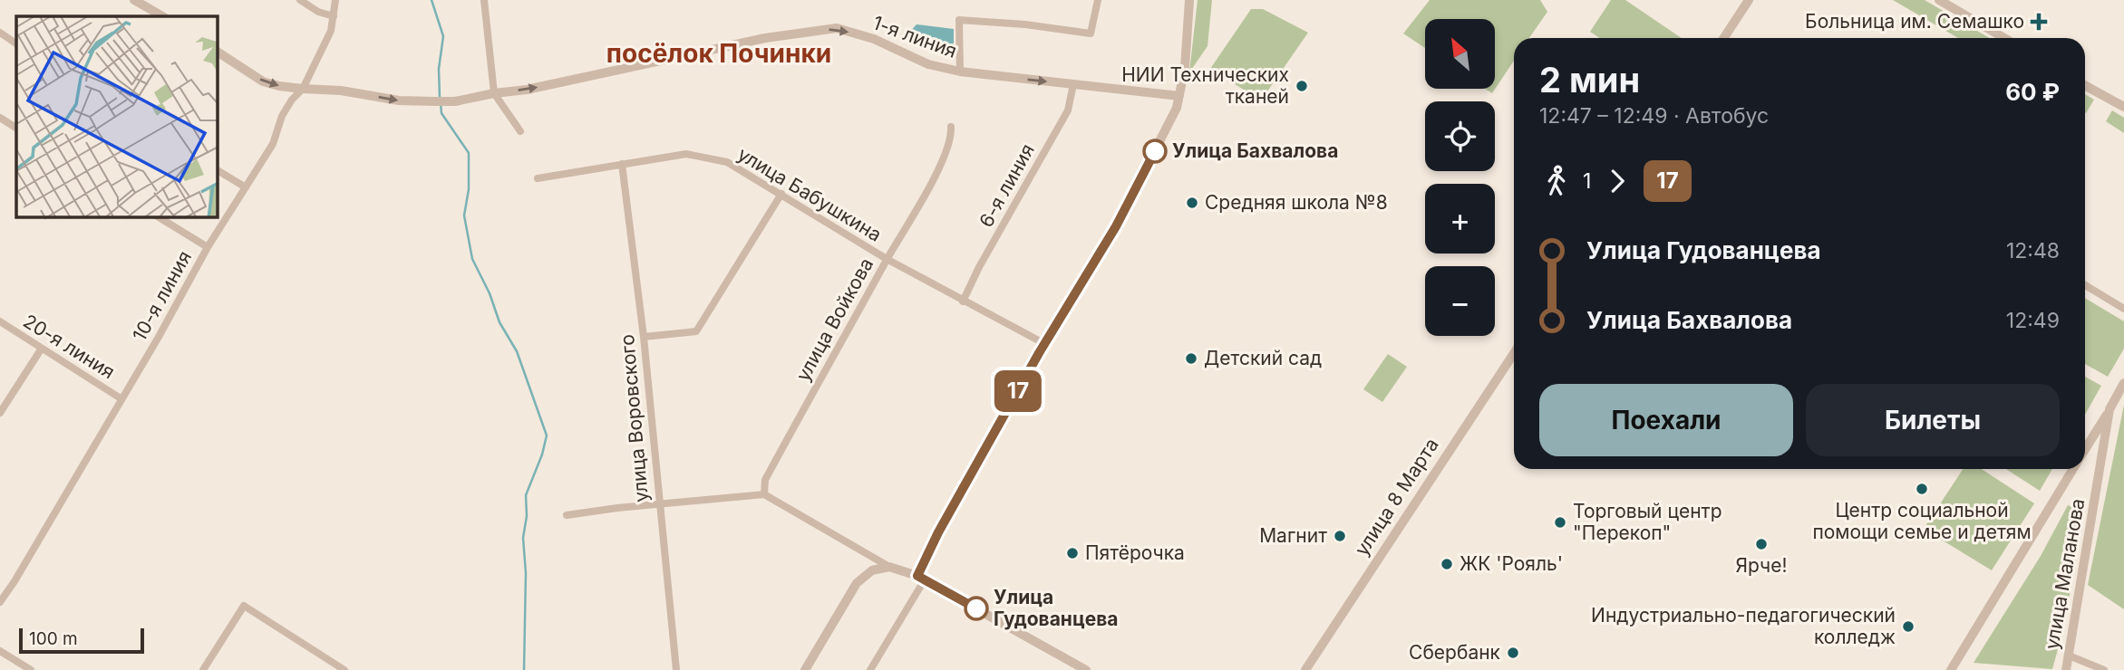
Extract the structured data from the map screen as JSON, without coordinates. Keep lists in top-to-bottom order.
{
  "streets": {
    "street": [
      "1-я линия",
      "6-я линия",
      "улица Бабушкина",
      "10-я линия",
      "улица Войкова",
      "20-я линия",
      "улица Воровского",
      "улица 8 Марта",
      "улица Маланова"
    ]
  },
  "crossings": [
    ["1-я линия", "6-я линия"],
    ["1-я линия", "10-я линия"],
    ["6-я линия", "улица Бабушкина"],
    ["улица Бабушкина", "улица Войкова"],
    ["улица Бабушкина", "улица Воровского"],
    ["10-я линия", "20-я линия"]
  ],
  "one_way": ["1-я линия"],
  "districts": ["посёлок Починки"],
  "places": {
    "health": ["Больница им. Семашко"],
    "other": [
      "НИИ Технических тканей",
      "Улица Бахвалова",
      "Средняя школа №8",
      "Детский сад",
      "Центр социальной помощи семье и детям",
      "Торговый центр \"Перекоп\"",
      "Магнит",
      "Ярче!",
      "Пятёрочка",
      "ЖК 'Рояль'",
      "Улица Гудованцева",
      "Индустриально-педагогический колледж",
      "Сбербанк"
    ]
  },
  "lines": ["bus line 17"],
  "scale_bar": "100 m",
  "north": "top left",
  "page": {
    "on_map": "17",
    "map_buttons": ["+", "−"],
    "heading": ["2 мин", "12:47 – 12:49 · Автобус", "60 ₽"],
    "legs": ["1", "17"],
    "list": [
      {
        "name": "Улица Гудованцева",
        "value": "12:48"
      },
      {
        "name": "Улица Бахвалова",
        "value": "12:49"
      }
    ],
    "buttons": ["Поехали", "Билеты"],
    "scale": "100 m"
  }
}
